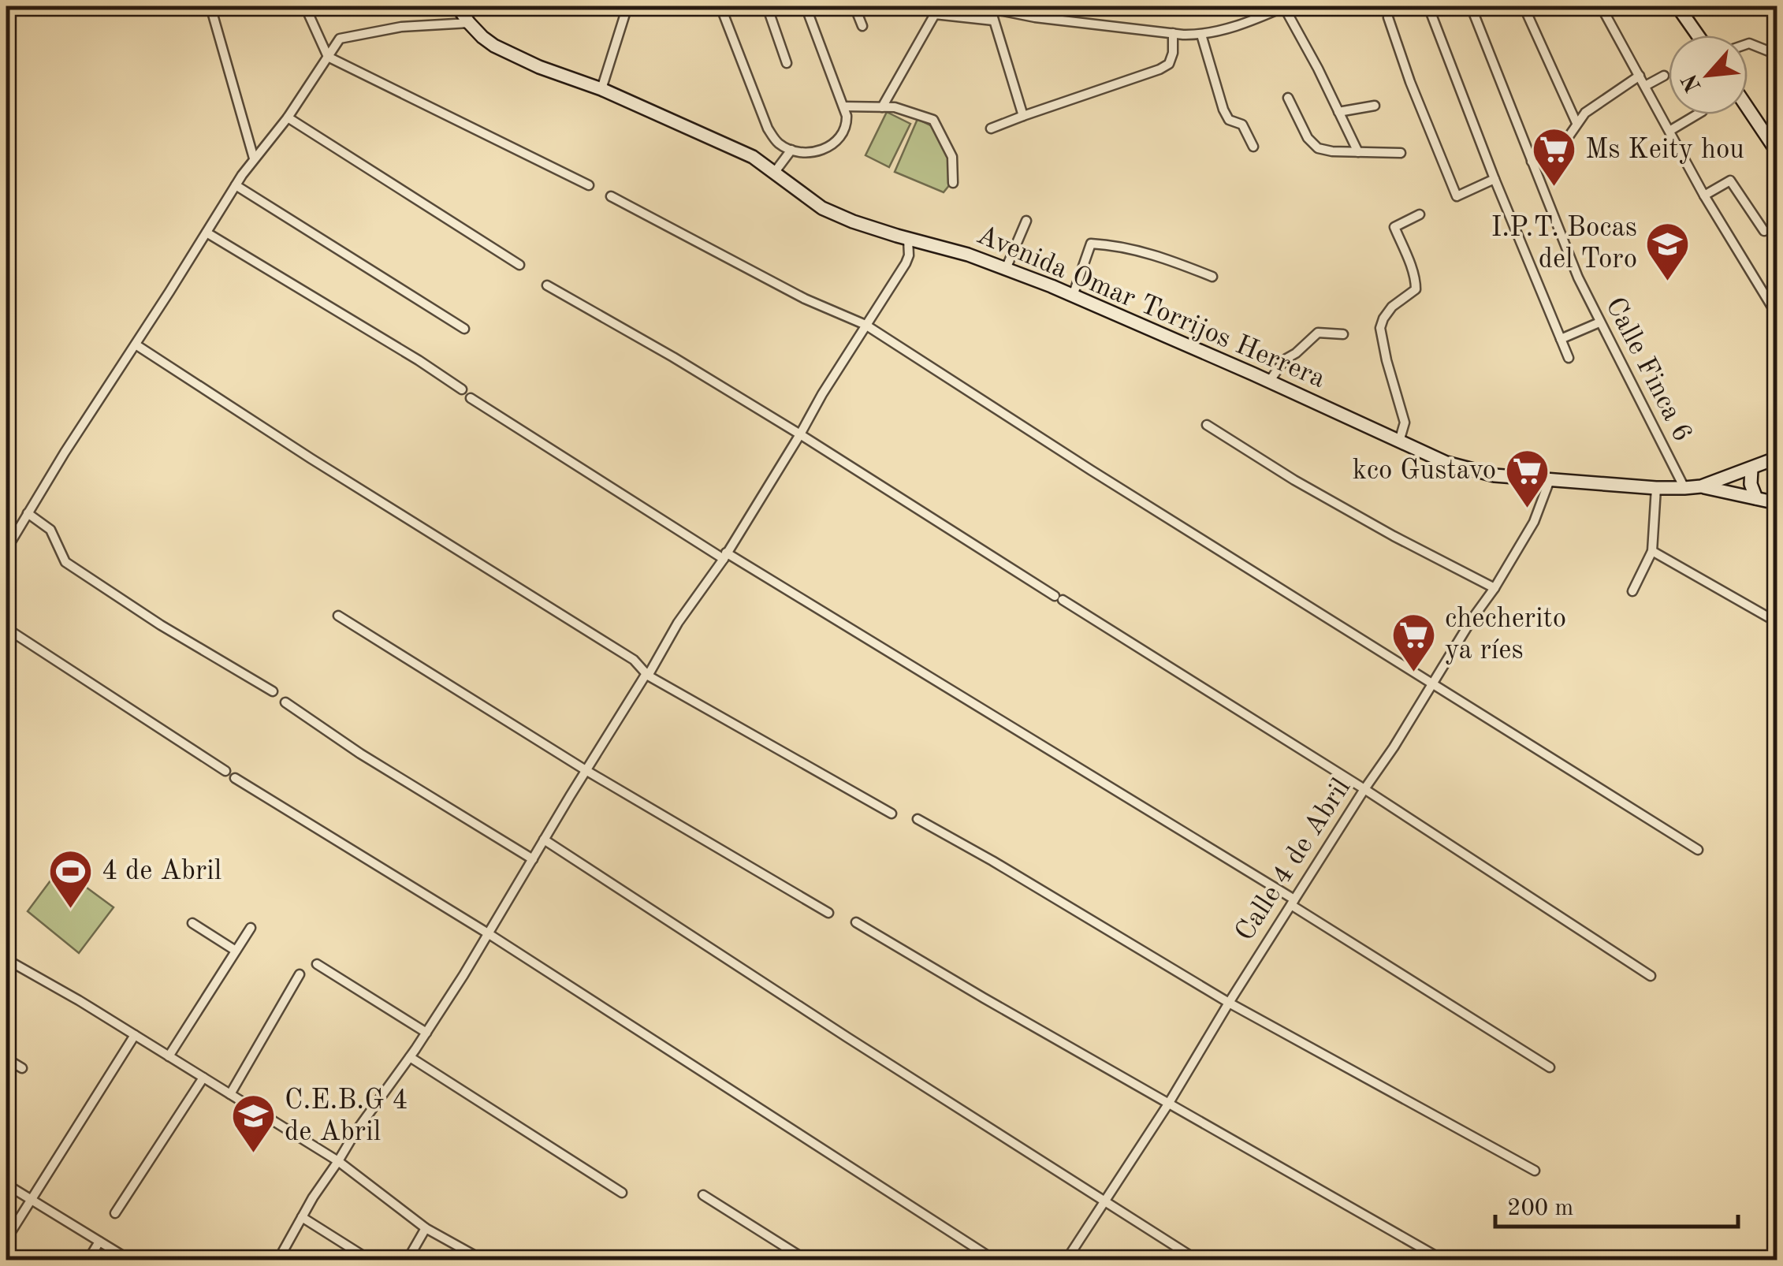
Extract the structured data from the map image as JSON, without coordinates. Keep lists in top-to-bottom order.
{
  "streets": {
    "street": ["Avenida Omar Torrijos Herrera", "Calle Finca 6", "Calle 4 de Abril"]
  },
  "crossings": [
    ["Avenida Omar Torrijos Herrera", "Calle Finca 6"],
    ["Avenida Omar Torrijos Herrera", "Calle 4 de Abril"]
  ],
  "places": {
    "supermarket": ["Ms Keity hou", "kco Gustavo", "checherito ya ríes"],
    "school or university": ["I.P.T. Bocas del Toro", "C.E.B.G 4 de Abril"],
    "sports": ["4 de Abril"]
  },
  "scale_bar": "200 m",
  "north": "bottom left"
}
